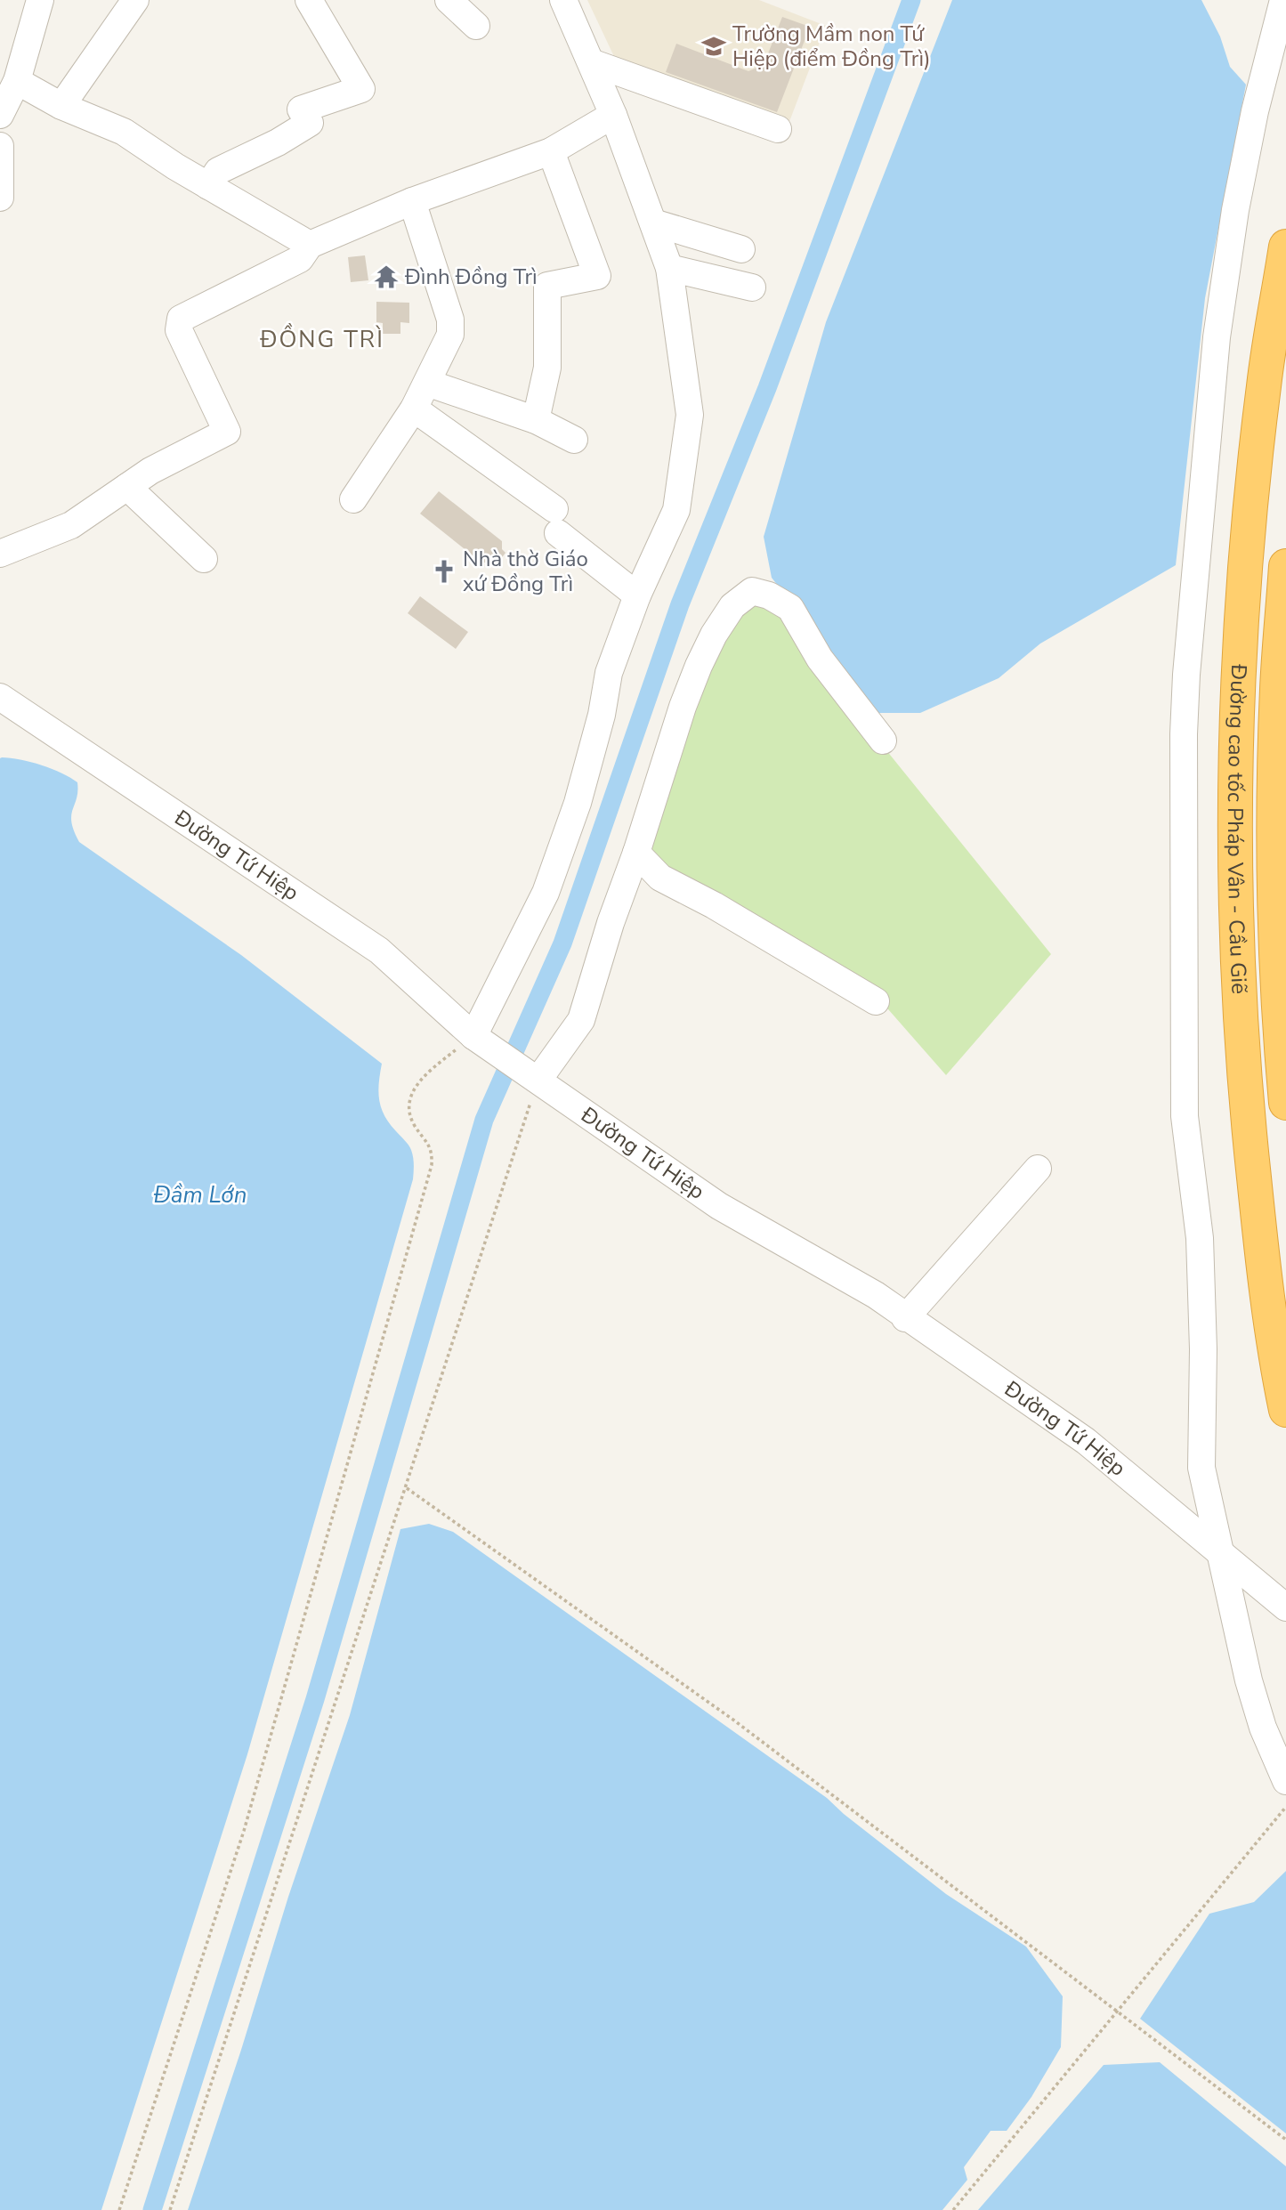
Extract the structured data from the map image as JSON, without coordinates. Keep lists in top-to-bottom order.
{
  "streets": {
    "highway": ["Đường cao tốc Pháp Vân - Cầu Giẽ"],
    "street": ["Đường Tứ Hiệp"]
  },
  "districts": ["ĐỒNG TRÌ"],
  "water": ["Đầm Lớn"],
  "places": {
    "school or university": ["Trường Mầm non Tứ Hiệp (điểm Đồng Trì)"],
    "temple": ["Đình Đồng Trì"],
    "church": ["Nhà thờ Giáo xứ Đồng Trì"]
  }
}
